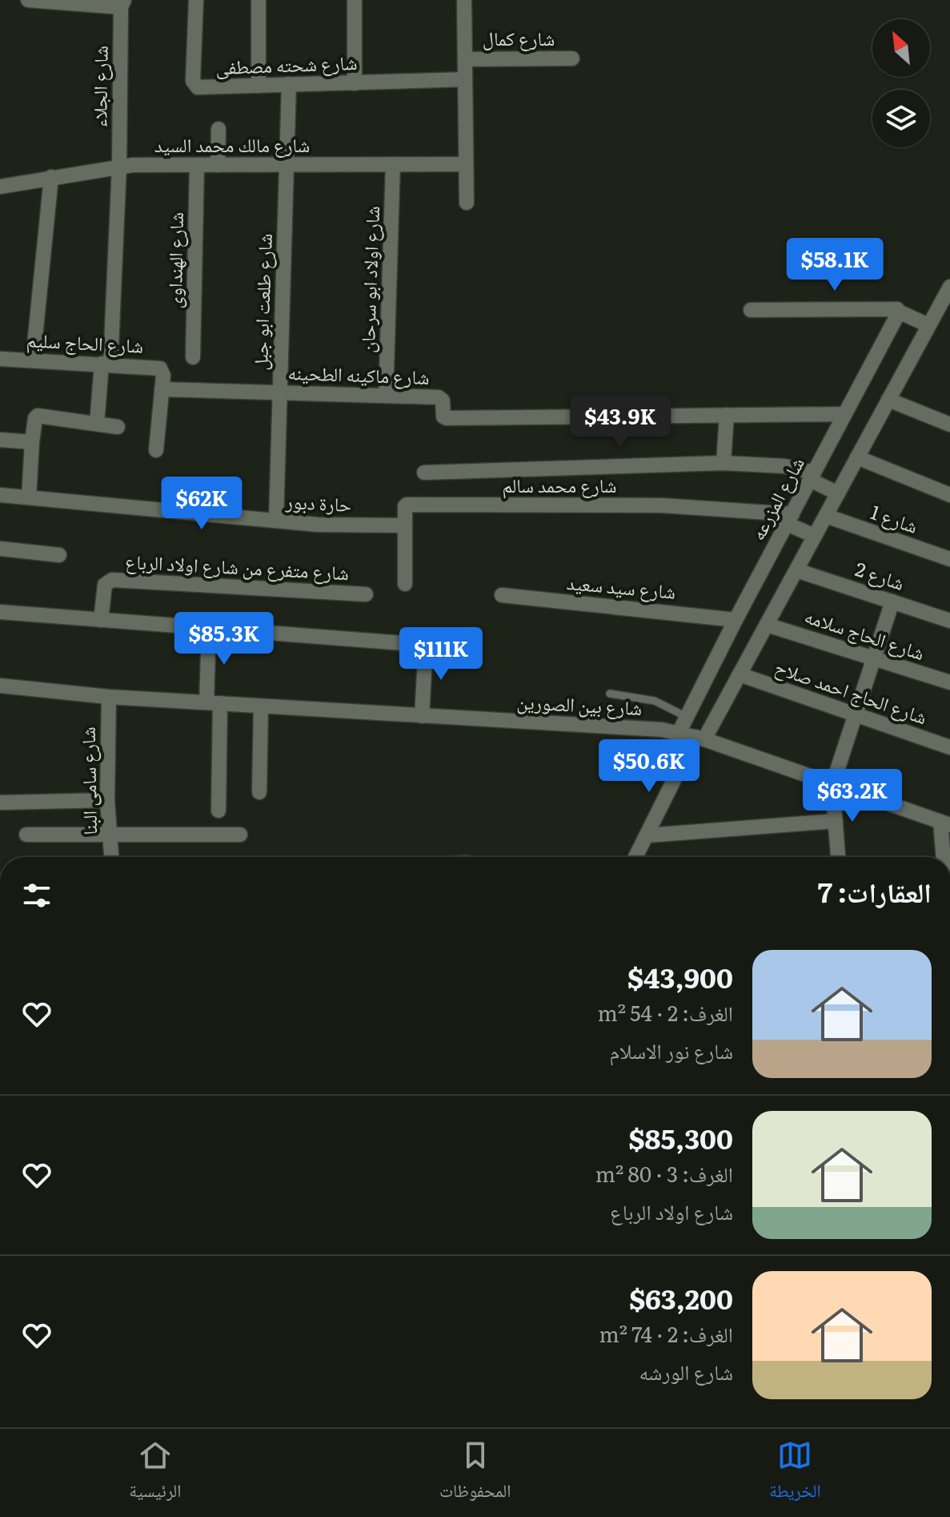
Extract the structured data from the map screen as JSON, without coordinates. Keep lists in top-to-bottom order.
{
  "streets": {
    "street": [
      "شارع كمال",
      "شارع شحته مصطفى",
      "شارع الجلاء",
      "شارع مالك محمد السيد",
      "شارع الهنداوى",
      "شارع اولاد ابو سرحان",
      "شارع طلعت ابو جبل",
      "شارع الحاج سليم",
      "شارع ماكينه الطحينه",
      "شارع محمد سالم",
      "شارع المزرعه",
      "حارة دبور",
      "شارع 1",
      "شارع متفرع من شارع اولاد الرباع",
      "شارع 2",
      "شارع سيد سعيد",
      "شارع الحاج سلامه",
      "شارع الحاج احمد صلاح",
      "شارع بين الصورين",
      "شارع سامى البنا"
    ]
  },
  "crossings": [
    ["شارع شحته مصطفى", "شارع طلعت ابو جبل"],
    ["شارع الجلاء", "شارع مالك محمد السيد"],
    ["شارع الجلاء", "شارع الحاج سليم"],
    ["شارع مالك محمد السيد", "شارع الهنداوى"],
    ["شارع مالك محمد السيد", "شارع اولاد ابو سرحان"],
    ["شارع مالك محمد السيد", "شارع طلعت ابو جبل"],
    ["شارع اولاد ابو سرحان", "شارع ماكينه الطحينه"],
    ["شارع طلعت ابو جبل", "شارع ماكينه الطحينه"],
    ["شارع طلعت ابو جبل", "حارة دبور"],
    ["شارع الحاج سليم", "شارع ماكينه الطحينه"],
    ["شارع ماكينه الطحينه", "شارع المزرعه"],
    ["شارع محمد سالم", "شارع المزرعه"],
    ["شارع محمد سالم", "حارة دبور"],
    ["شارع المزرعه", "شارع سيد سعيد"],
    ["شارع المزرعه", "شارع بين الصورين"],
    ["شارع بين الصورين", "شارع سامى البنا"]
  ],
  "north": "top left",
  "page": {
    "price": [
      "$58.1K",
      "$43.9K",
      "$62K",
      "$85.3K",
      "$111K",
      "$50.6K",
      "$63.2K"
    ],
    "heading": "العقارات: 7",
    "list": [
      {
        "name": "$43,900",
        "note": "الغرف: 2 · 54 m² · شارع نور الاسلام"
      },
      {
        "name": "$85,300",
        "note": "الغرف: 3 · 80 m² · شارع اولاد الرباع"
      },
      {
        "name": "$63,200",
        "note": "الغرف: 2 · 74 m² · شارع الورشه"
      }
    ],
    "tabs": ["الخريطة", "المحفوظات", "الرئيسية"]
  }
}
